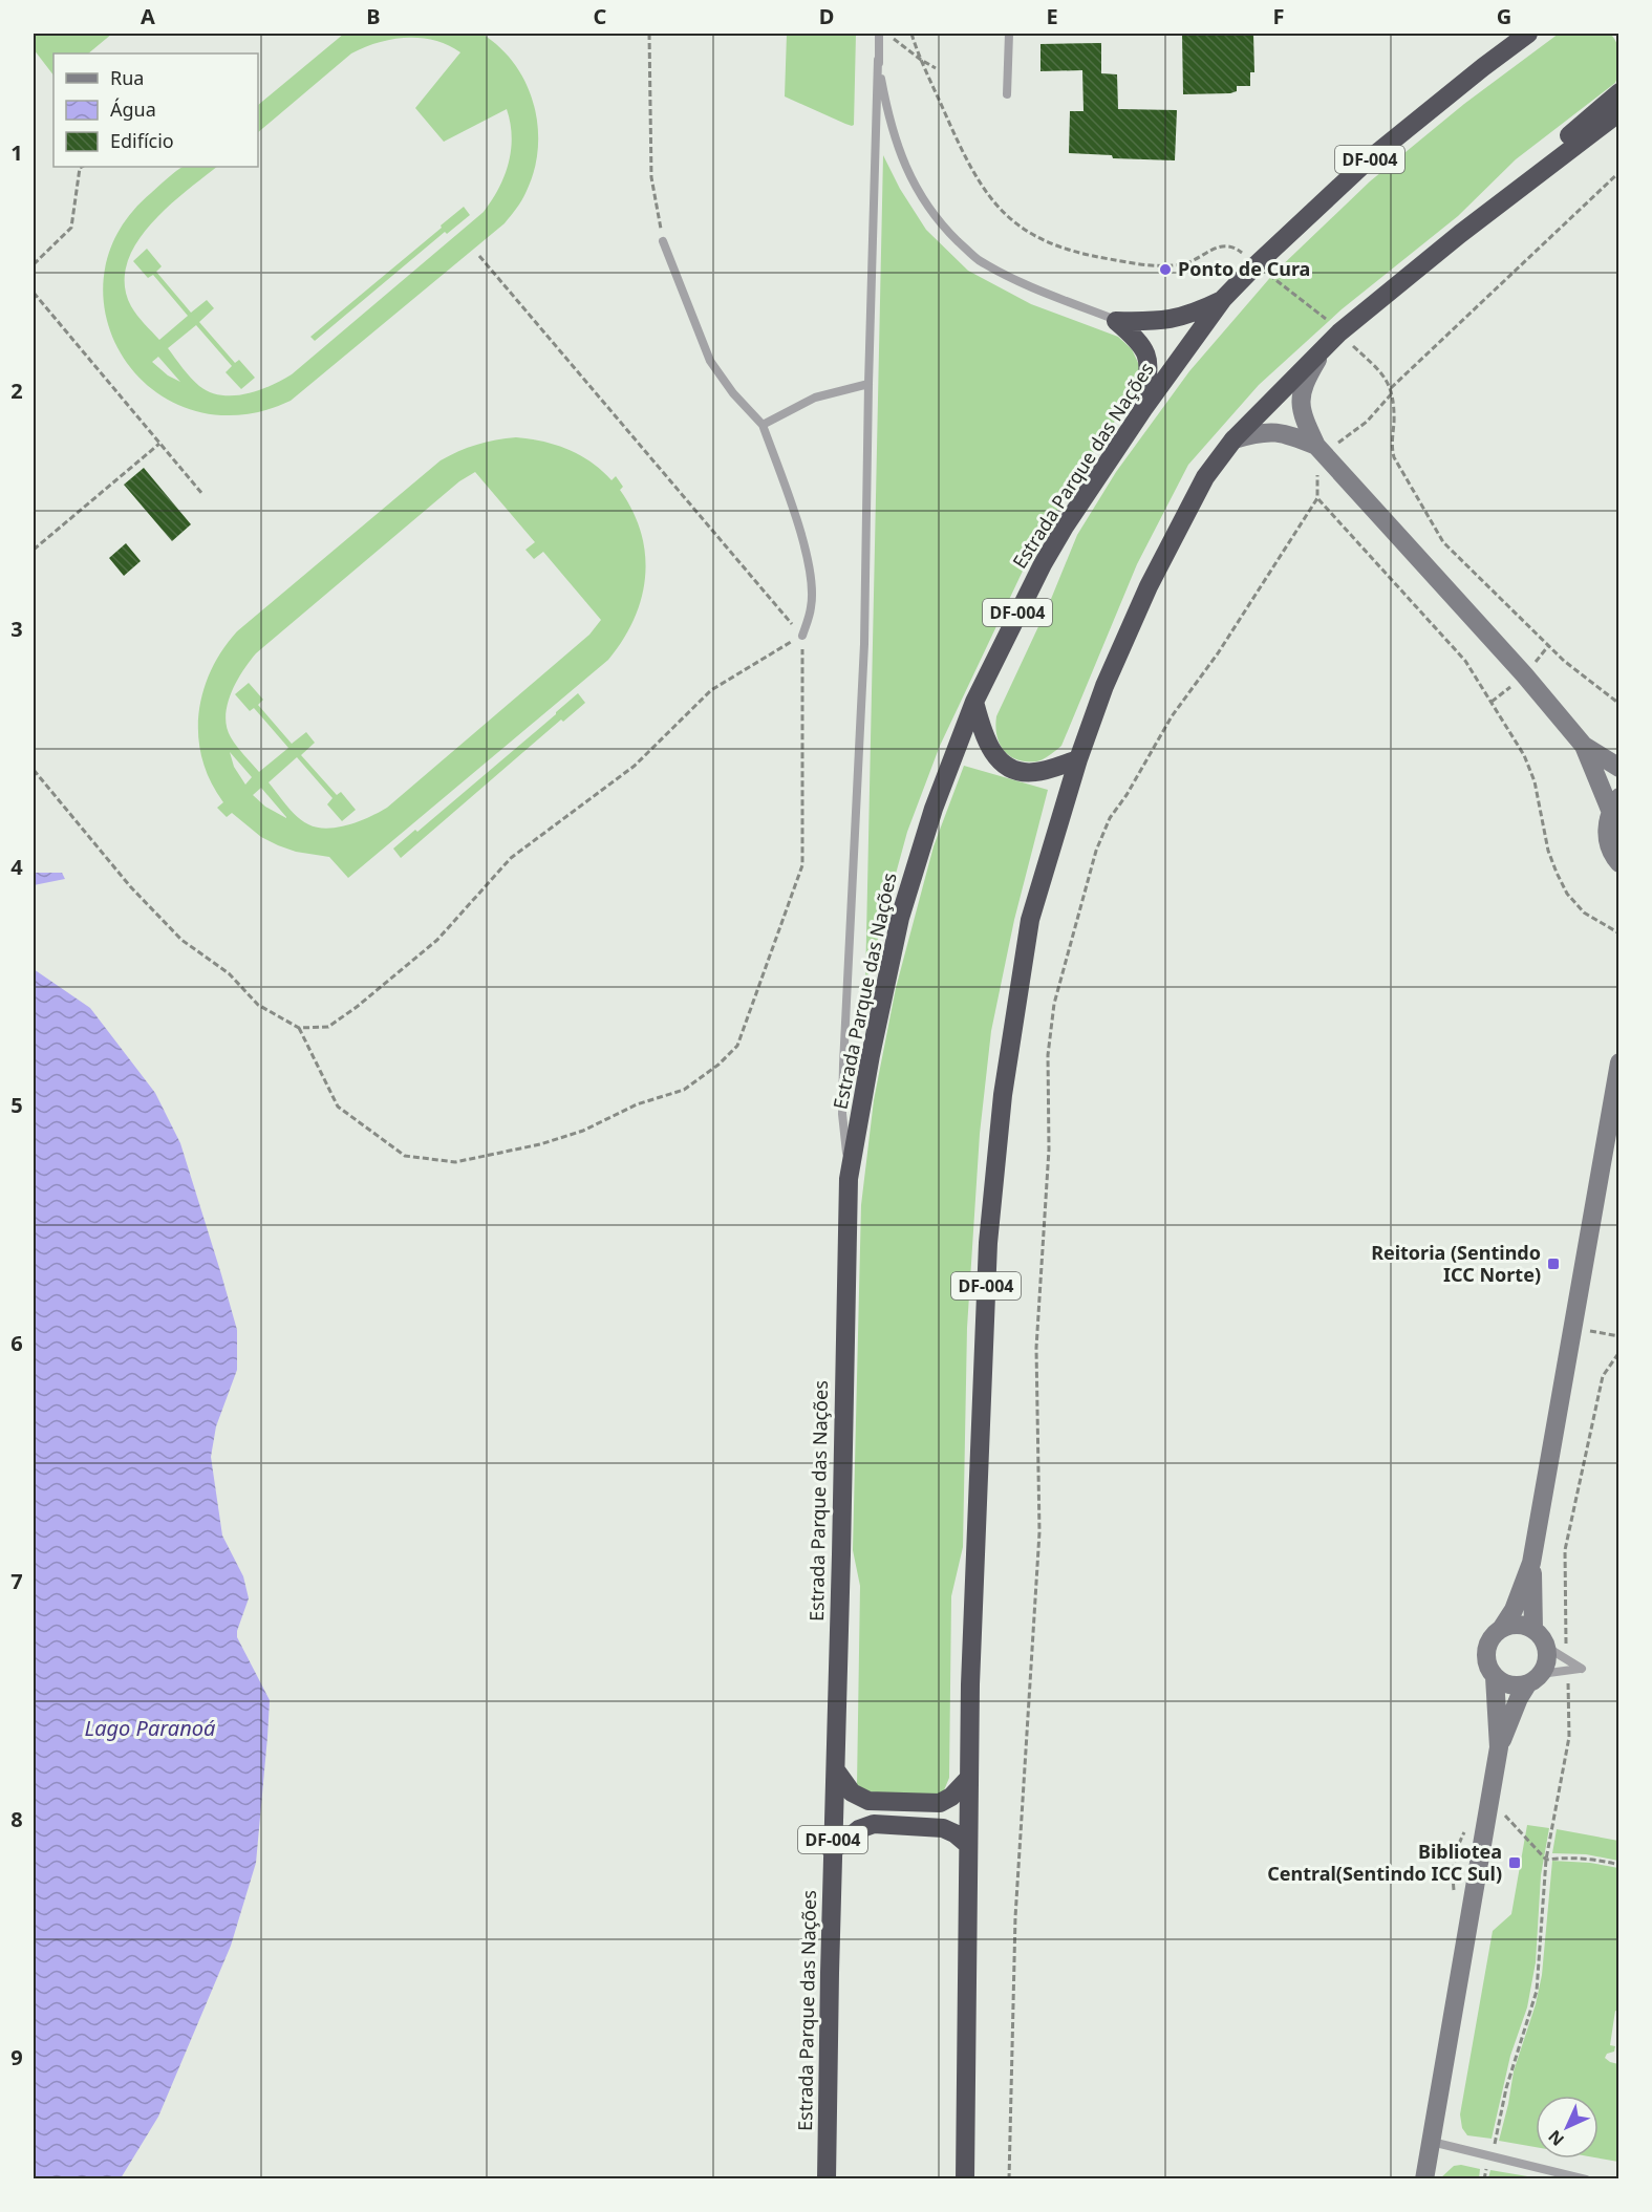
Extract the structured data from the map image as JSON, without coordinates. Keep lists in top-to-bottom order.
{
  "streets": {
    "highway": ["DF-004", "Estrada Parque das Nações"]
  },
  "water": ["Lago Paranoá"],
  "places": {
    "other": ["Ponto de Cura"],
    "transit": ["Reitoria (Sentindo ICC Norte)", "Bibliotea Central(Sentindo ICC Sul)"]
  },
  "legend": ["Rua", "Água", "Edifício"],
  "north": "bottom left",
  "grid": {
    "columns": [
      "A",
      "B",
      "C",
      "D",
      "E",
      "F",
      "G"
    ],
    "rows": [
      "1",
      "2",
      "3",
      "4",
      "5",
      "6",
      "7",
      "8",
      "9"
    ]
  }
}
